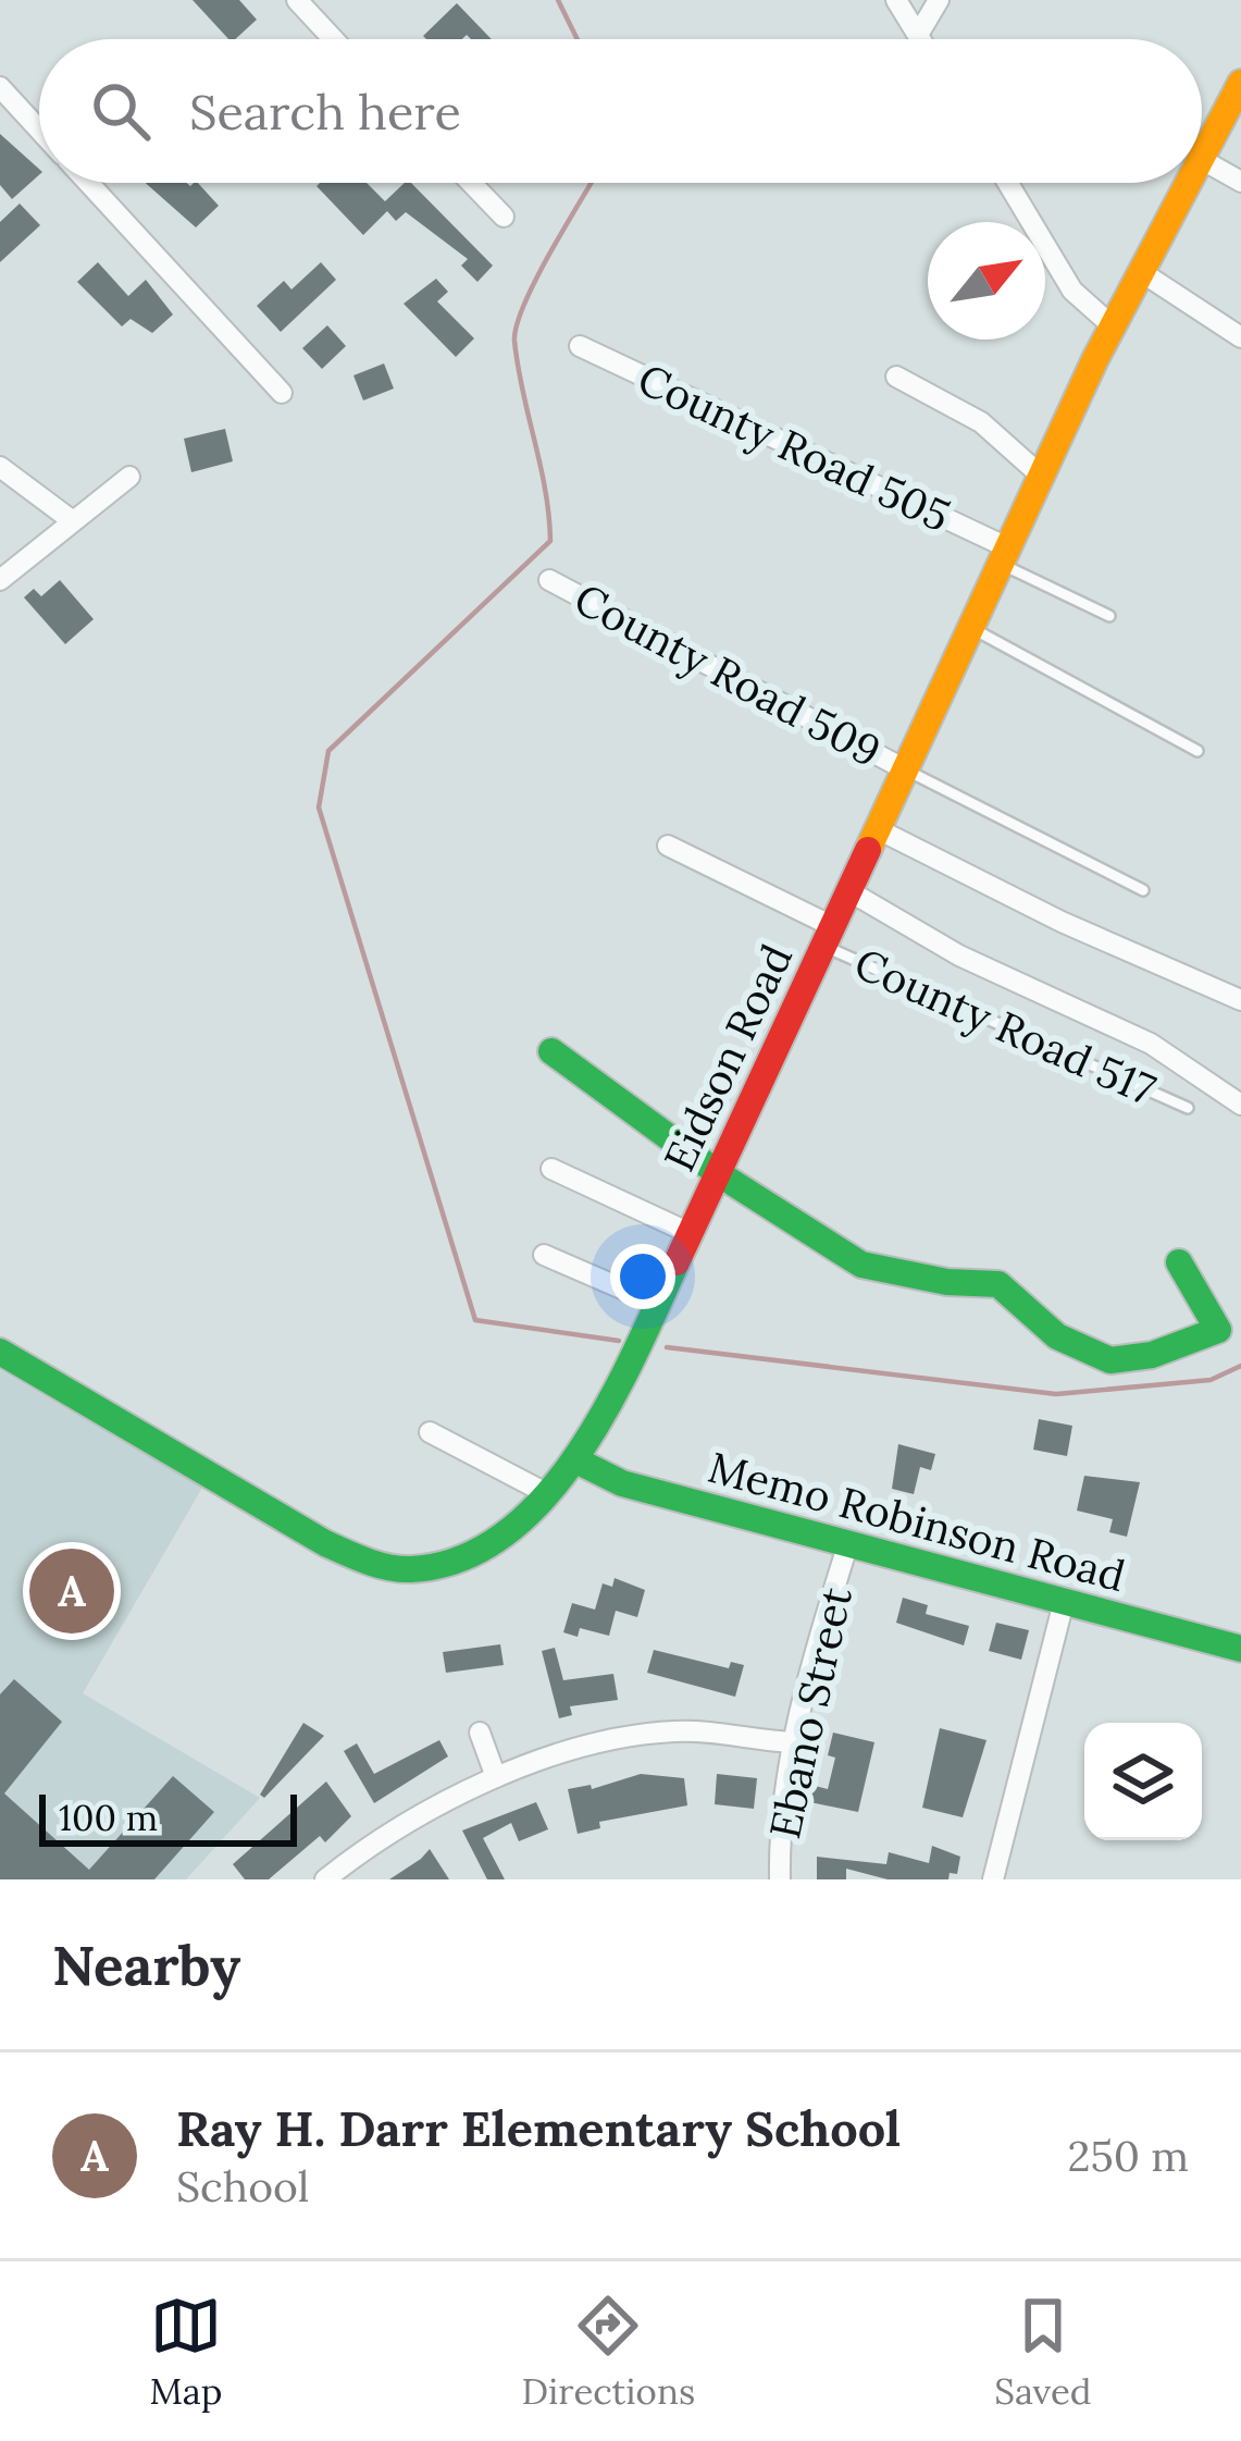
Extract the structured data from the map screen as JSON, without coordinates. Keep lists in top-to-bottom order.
{
  "streets": {
    "street": [
      "County Road 505",
      "County Road 509",
      "Eidson Road",
      "Memo Robinson Road",
      "Ebano Street"
    ],
    "lane": ["County Road 517"]
  },
  "crossings": [
    ["County Road 505", "Eidson Road"],
    ["County Road 509", "Eidson Road"],
    ["County Road 517", "Eidson Road"],
    ["Eidson Road", "Memo Robinson Road"],
    ["Memo Robinson Road", "Ebano Street"]
  ],
  "scale_bar": "100 m",
  "north": "top right",
  "page": {
    "search": "Search here",
    "pins": "A",
    "scale": "100 m",
    "heading": "Nearby",
    "list": [
      {
        "mark": "A",
        "name": "Ray H. Darr Elementary School",
        "note": "School",
        "value": "250 m"
      }
    ],
    "nav": ["Map", "Directions", "Saved"]
  }
}
